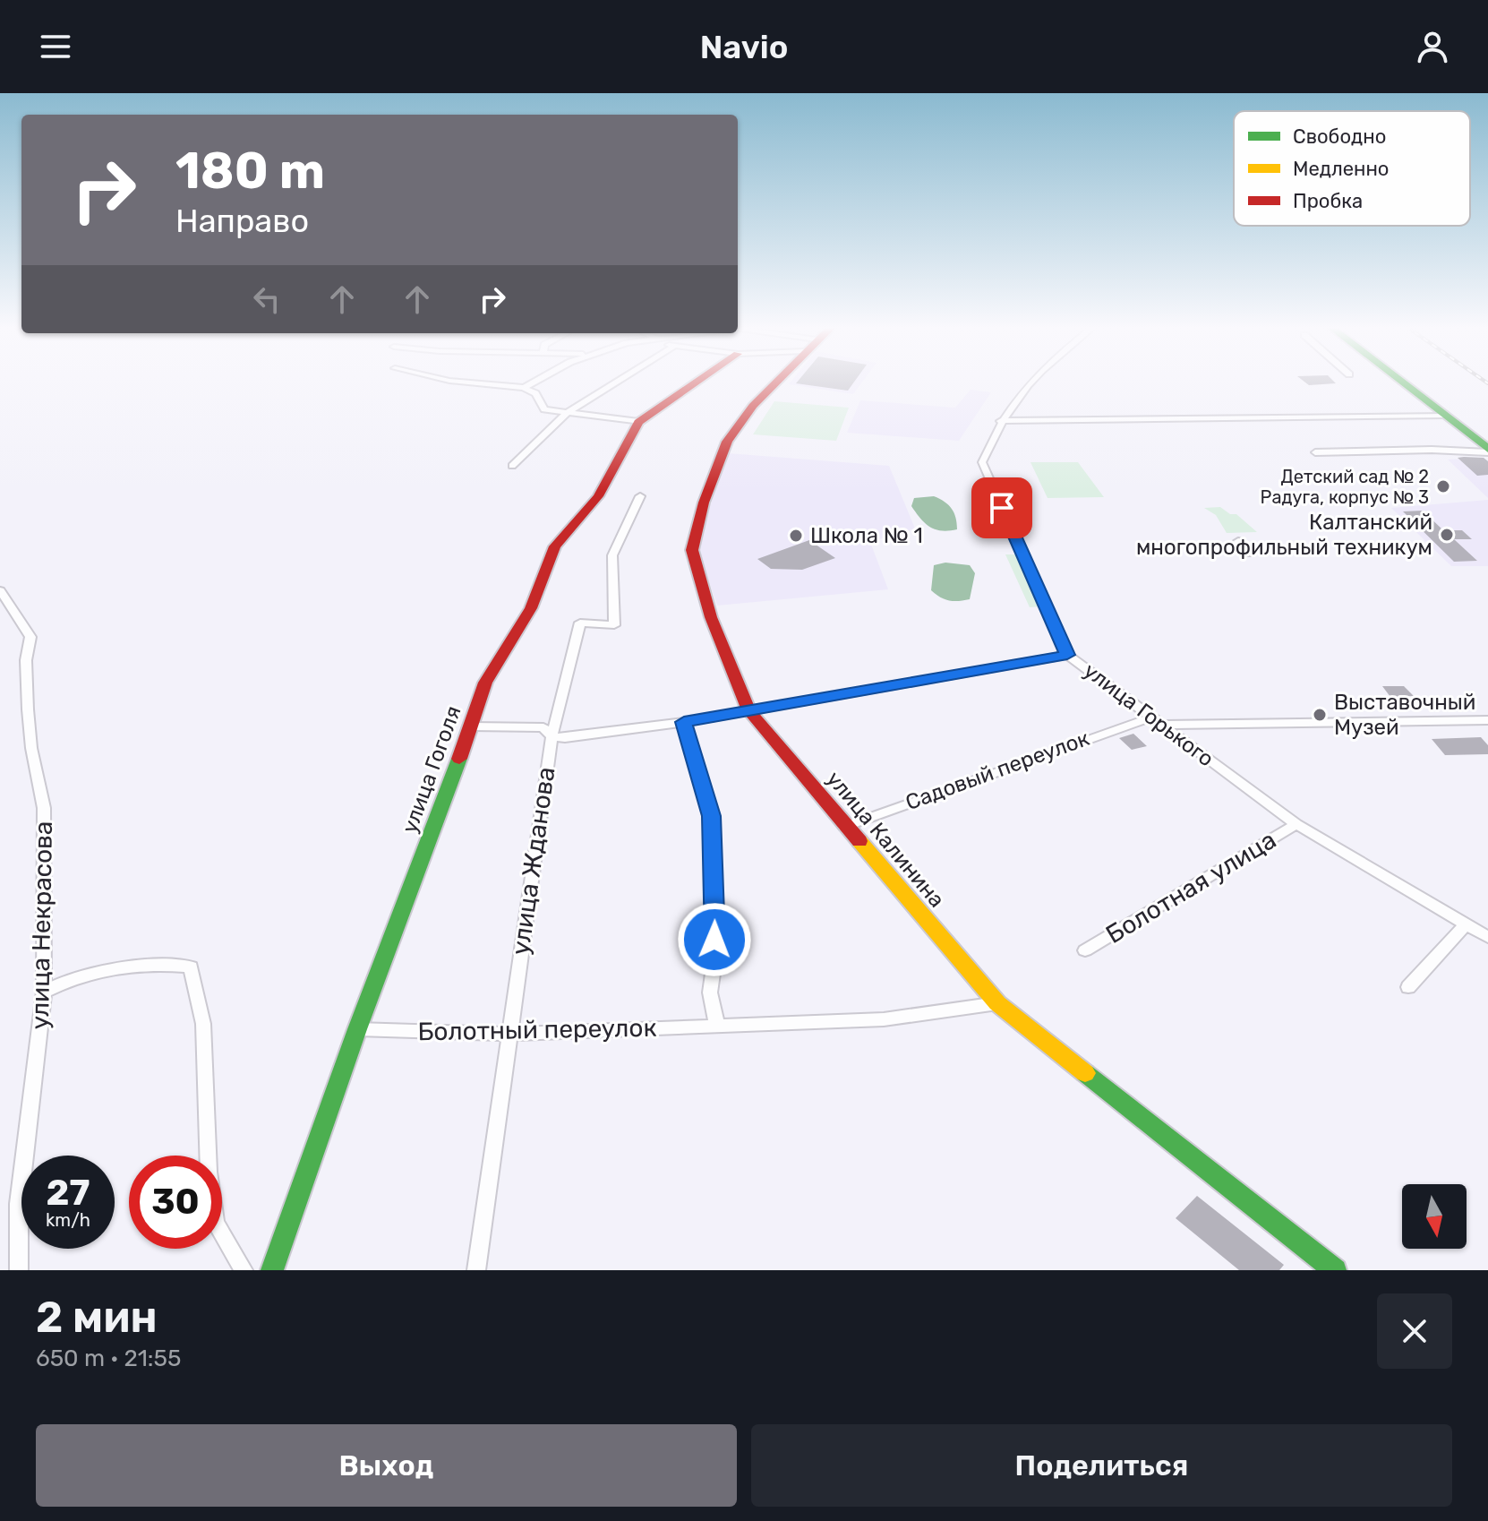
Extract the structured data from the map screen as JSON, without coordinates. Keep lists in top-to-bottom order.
{
  "streets": {
    "street": [
      "улица Горького",
      "улица Гоголя",
      "Садовый переулок",
      "улица Калинина",
      "улица Жданова",
      "Болотная улица",
      "улица Некрасова",
      "Болотный переулок"
    ]
  },
  "crossings": [
    ["улица Горького", "Садовый переулок"],
    ["улица Горького", "Болотная улица"],
    ["улица Гоголя", "Болотный переулок"],
    ["Садовый переулок", "улица Калинина"],
    ["улица Калинина", "Болотный переулок"],
    ["улица Жданова", "Болотный переулок"]
  ],
  "places": [
    "Детский сад № 2 Радуга, корпус № 3",
    "Калтанский многопрофильный техникум",
    "Школа № 1",
    "Выставочный Музей"
  ],
  "legend": ["Свободно", "Медленно", "Пробка"],
  "north": "bottom",
  "page": {
    "header": "Navio",
    "turn": ["180 m", "Направо"],
    "speed": "27 km/h",
    "limit": "30",
    "heading": ["2 мин", "650 m · 21:55"],
    "buttons": ["Выход", "Поделиться"]
  }
}
